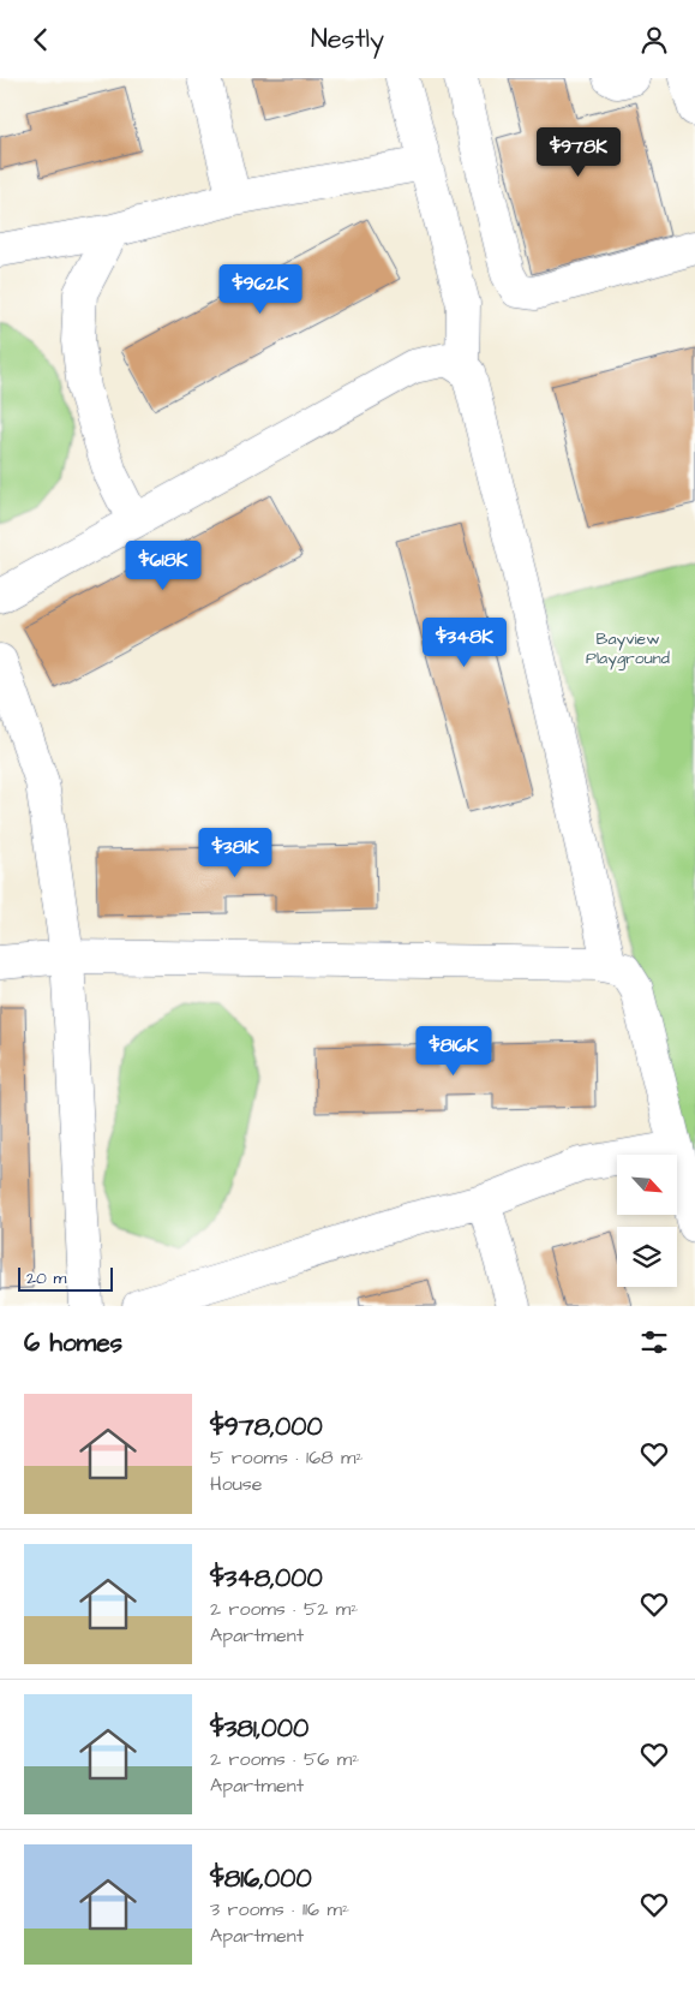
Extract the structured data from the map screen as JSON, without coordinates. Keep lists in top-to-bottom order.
{
  "parks": ["Bayview Playground"],
  "scale_bar": "20 m",
  "north": "bottom right",
  "page": {
    "header": "Nestly",
    "price": [
      "$978K",
      "$962K",
      "$618K",
      "$348K",
      "$381K",
      "$816K"
    ],
    "scale": "20 m",
    "heading": "6 homes",
    "list": [
      {
        "name": "$978,000",
        "note": "5 rooms · 168 m² · House"
      },
      {
        "name": "$348,000",
        "note": "2 rooms · 52 m² · Apartment"
      },
      {
        "name": "$381,000",
        "note": "2 rooms · 56 m² · Apartment"
      },
      {
        "name": "$816,000",
        "note": "3 rooms · 116 m² · Apartment"
      }
    ]
  }
}
